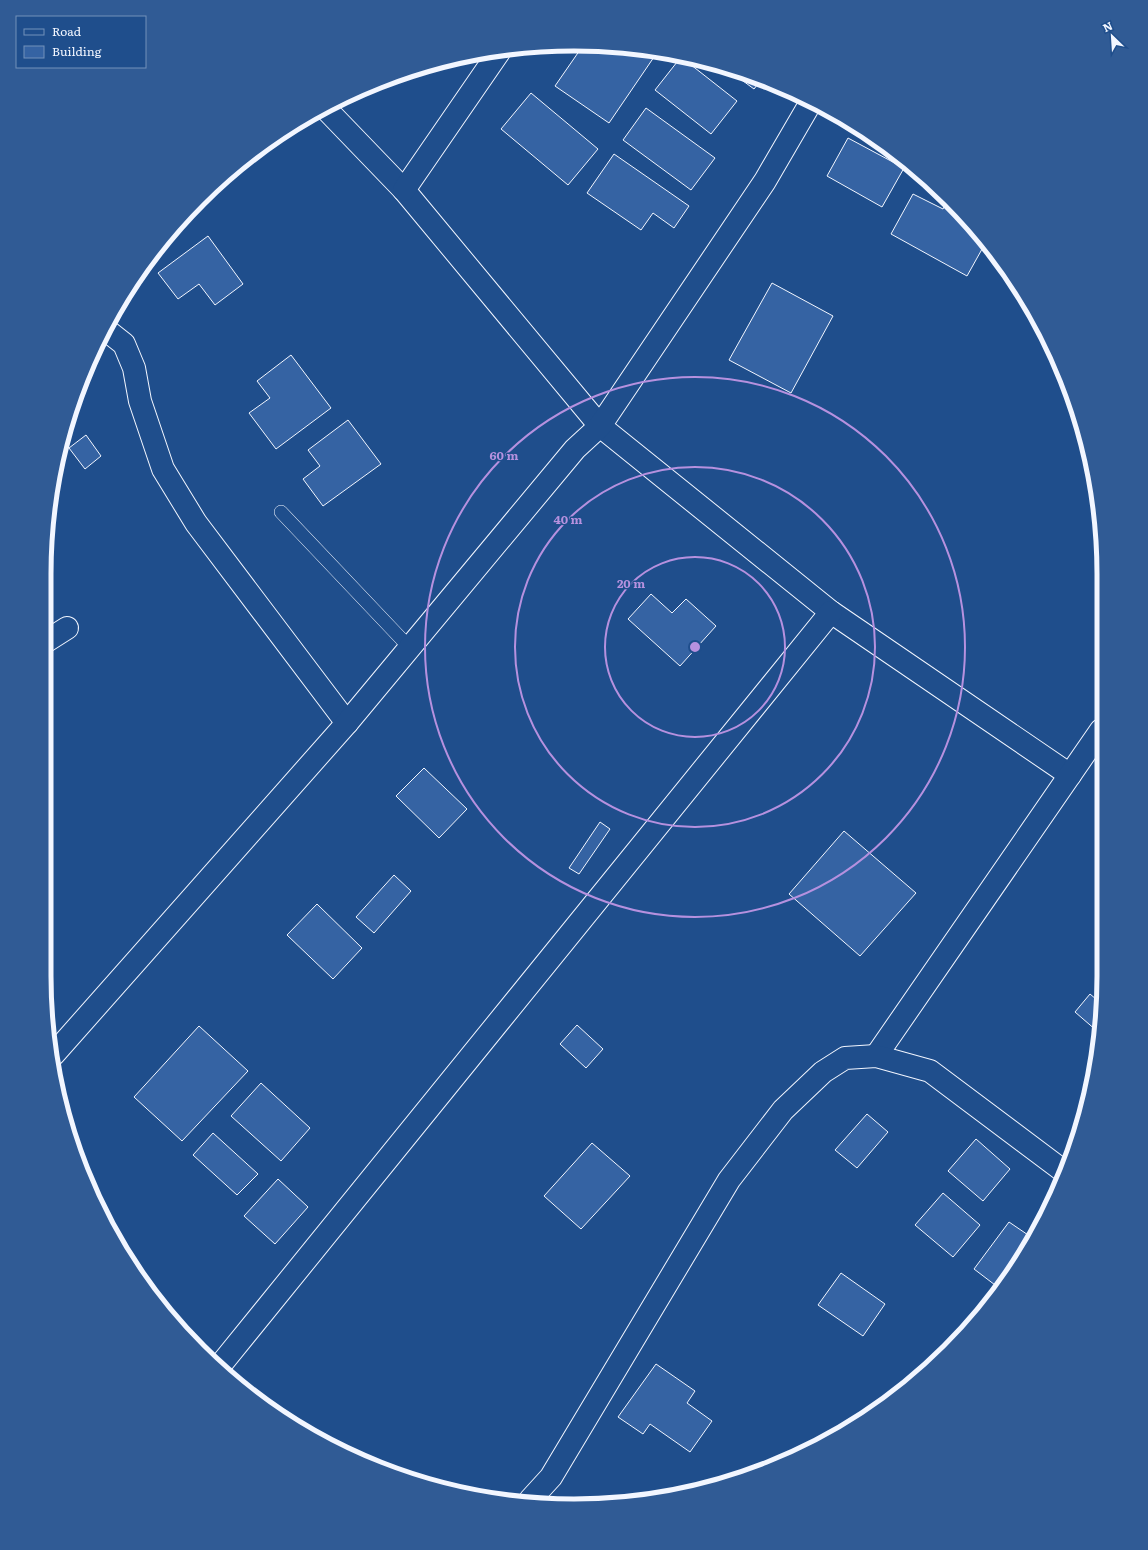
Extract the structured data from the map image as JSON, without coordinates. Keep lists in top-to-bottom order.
{
  "legend": ["Road", "Building"],
  "north": "top left",
  "rings": ["60 m", "40 m", "20 m"]
}
